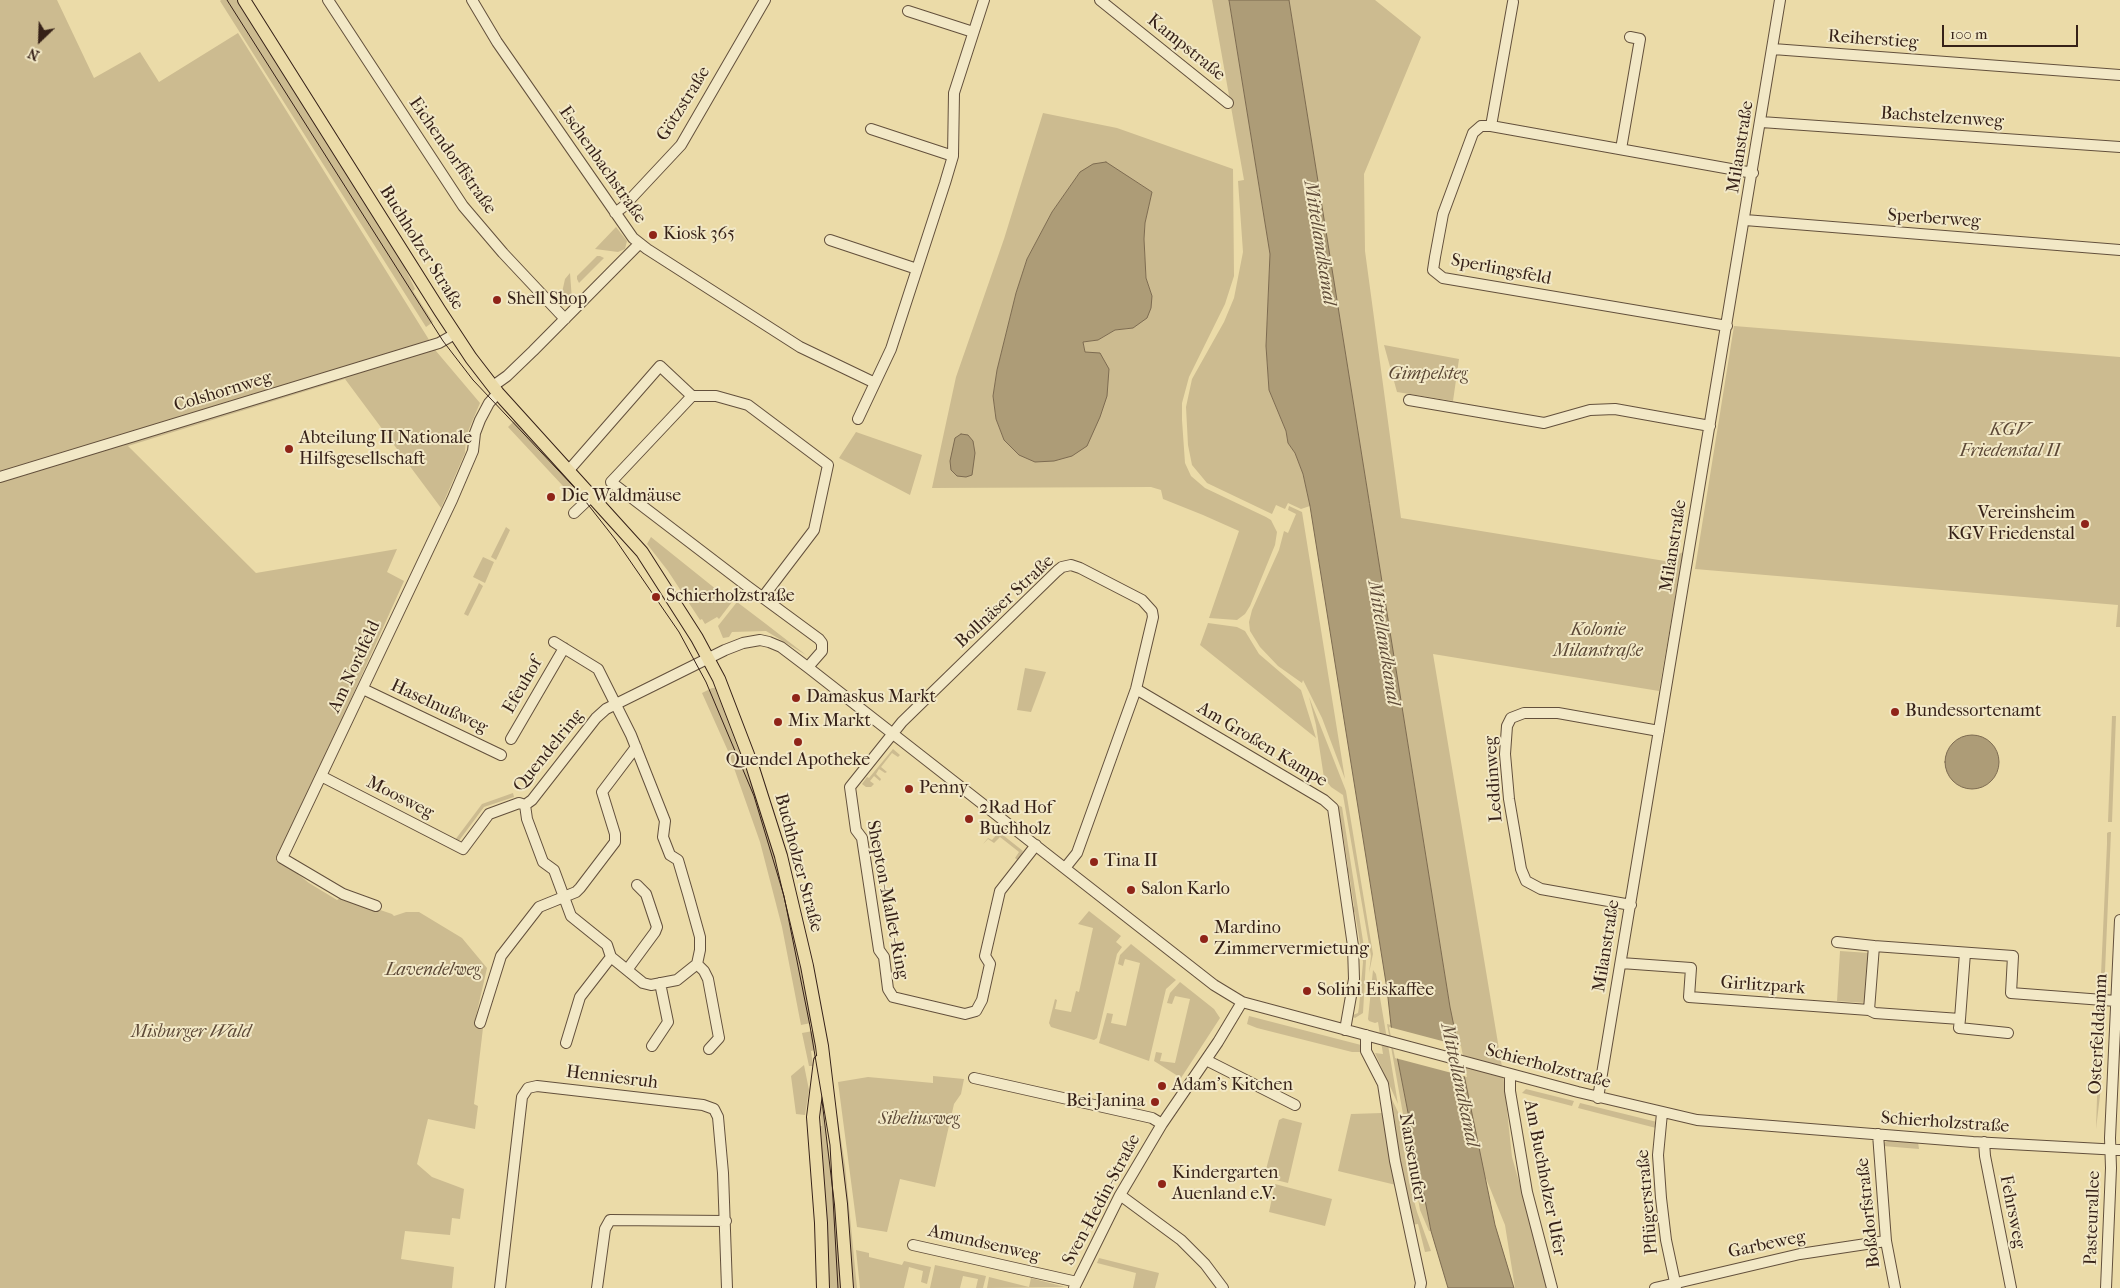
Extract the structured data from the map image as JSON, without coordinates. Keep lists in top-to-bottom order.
{
  "streets": {
    "main road": ["Buchholzer Straße"],
    "street": [
      "Reiherstieg",
      "Kampstraße",
      "Götzstraße",
      "Bachstelzenweg",
      "Milanstraße",
      "Eichendorffstraße",
      "Eschenbachstraße",
      "Sperberweg",
      "Sperlingsfeld",
      "Colshornweg",
      "Bollnäser Straße",
      "Am Nordfeld",
      "Efeuhof",
      "Haselnußweg",
      "Am Großen Kampe",
      "Quendelring",
      "Leddinweg",
      "Moosweg",
      "Shepton-Mallet-Ring",
      "Girlitzpark",
      "Osterfelddamm",
      "Schierholzstraße",
      "Henniesruh",
      "Nansenufer",
      "Am Buchholzer Ufer",
      "Sven-Hedin-Straße",
      "Pflügerstraße",
      "Fehrsweg",
      "Boßdorfstraße",
      "Pasteurallee",
      "Amundsenweg",
      "Garbeweg"
    ]
  },
  "crossings": [
    ["Reiherstieg", "Milanstraße"],
    ["Götzstraße", "Eschenbachstraße"],
    ["Bachstelzenweg", "Milanstraße"],
    ["Milanstraße", "Sperberweg"],
    ["Milanstraße", "Sperlingsfeld"],
    ["Milanstraße", "Leddinweg"],
    ["Milanstraße", "Girlitzpark"],
    ["Milanstraße", "Schierholzstraße"],
    ["Eichendorffstraße", "Am Nordfeld"],
    ["Eschenbachstraße", "Am Nordfeld"],
    ["Buchholzer Straße", "Colshornweg"],
    ["Buchholzer Straße", "Am Nordfeld"],
    ["Buchholzer Straße", "Quendelring"],
    ["Buchholzer Straße", "Schierholzstraße"],
    ["Bollnäser Straße", "Am Großen Kampe"],
    ["Bollnäser Straße", "Shepton-Mallet-Ring"],
    ["Bollnäser Straße", "Schierholzstraße"],
    ["Am Nordfeld", "Haselnußweg"],
    ["Am Nordfeld", "Moosweg"],
    ["Efeuhof", "Quendelring"],
    ["Am Großen Kampe", "Schierholzstraße"],
    ["Quendelring", "Moosweg"],
    ["Quendelring", "Schierholzstraße"],
    ["Shepton-Mallet-Ring", "Schierholzstraße"],
    ["Osterfelddamm", "Schierholzstraße"],
    ["Osterfelddamm", "Pasteurallee"],
    ["Schierholzstraße", "Nansenufer"],
    ["Schierholzstraße", "Am Buchholzer Ufer"],
    ["Schierholzstraße", "Sven-Hedin-Straße"],
    ["Schierholzstraße", "Pflügerstraße"],
    ["Schierholzstraße", "Fehrsweg"],
    ["Schierholzstraße", "Boßdorfstraße"],
    ["Schierholzstraße", "Pasteurallee"],
    ["Sven-Hedin-Straße", "Amundsenweg"],
    ["Pflügerstraße", "Garbeweg"],
    ["Boßdorfstraße", "Garbeweg"]
  ],
  "water": ["Mittellandkanal"],
  "parks": [
    "Gimpelsteg",
    "KGV Friedenstal II",
    "Kolonie Milanstraße",
    "Lavendelweg",
    "Misburger Wald",
    "Sibeliusweg"
  ],
  "places": [
    "Kiosk 365",
    "Shell Shop",
    "Abteilung II Nationale Hilfsgesellschaft",
    "Die Waldmäuse",
    "Vereinsheim KGV Friedenstal",
    "Schierholzstraße",
    "Damaskus Markt",
    "Bundessortenamt",
    "Mix Markt",
    "Quendel Apotheke",
    "Penny",
    "2Rad Hof Buchholz",
    "Tina II",
    "Salon Karlo",
    "Mardino Zimmervermietung",
    "Solini Eiskaffee",
    "Adam's Kitchen",
    "Bei Janina",
    "Kindergarten Auenland e.V."
  ],
  "scale_bar": "100 m",
  "north": "bottom left"
}
